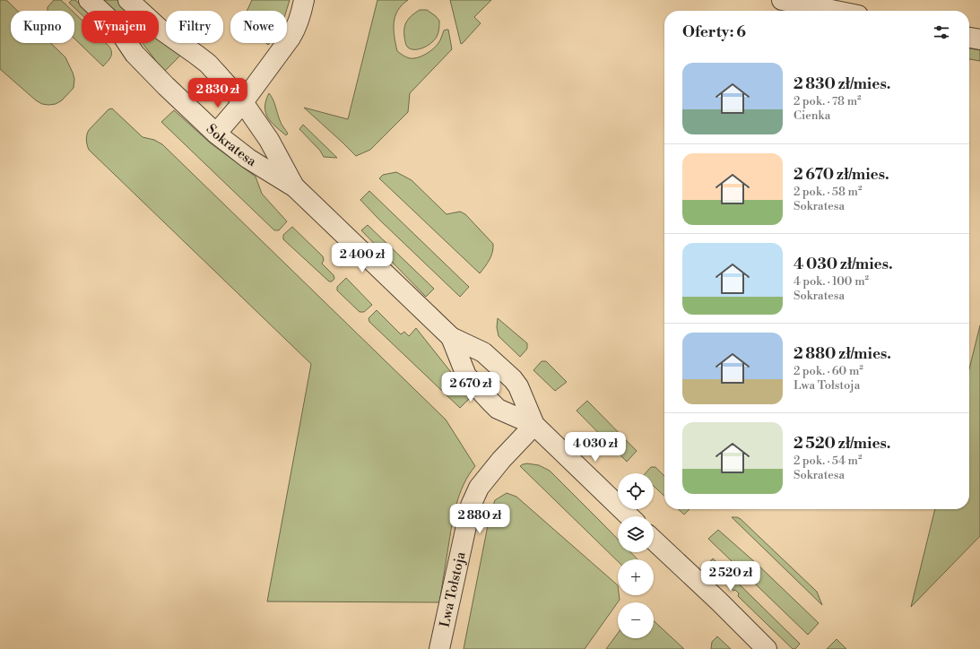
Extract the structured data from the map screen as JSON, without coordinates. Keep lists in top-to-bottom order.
{
  "streets": {
    "street": ["Sokratesa", "Lwa Tołstoja"]
  },
  "crossings": [
    ["Sokratesa", "Lwa Tołstoja"]
  ],
  "page": {
    "chip": [
      "Kupno",
      "Wynajem",
      "Filtry",
      "Nowe"
    ],
    "heading": "Oferty: 6",
    "list": [
      {
        "name": "2 830 zł/mies.",
        "note": "2 pok. · 78 m² · Cienka"
      },
      {
        "name": "2 670 zł/mies.",
        "note": "2 pok. · 58 m² · Sokratesa"
      },
      {
        "name": "4 030 zł/mies.",
        "note": "4 pok. · 100 m² · Sokratesa"
      },
      {
        "name": "2 880 zł/mies.",
        "note": "2 pok. · 60 m² · Lwa Tołstoja"
      },
      {
        "name": "2 520 zł/mies.",
        "note": "2 pok. · 54 m² · Sokratesa"
      }
    ],
    "price": [
      "2 830 zł",
      "2 400 zł",
      "2 670 zł",
      "4 030 zł",
      "2 880 zł",
      "2 520 zł"
    ],
    "map_buttons": ["+", "−"]
  }
}
